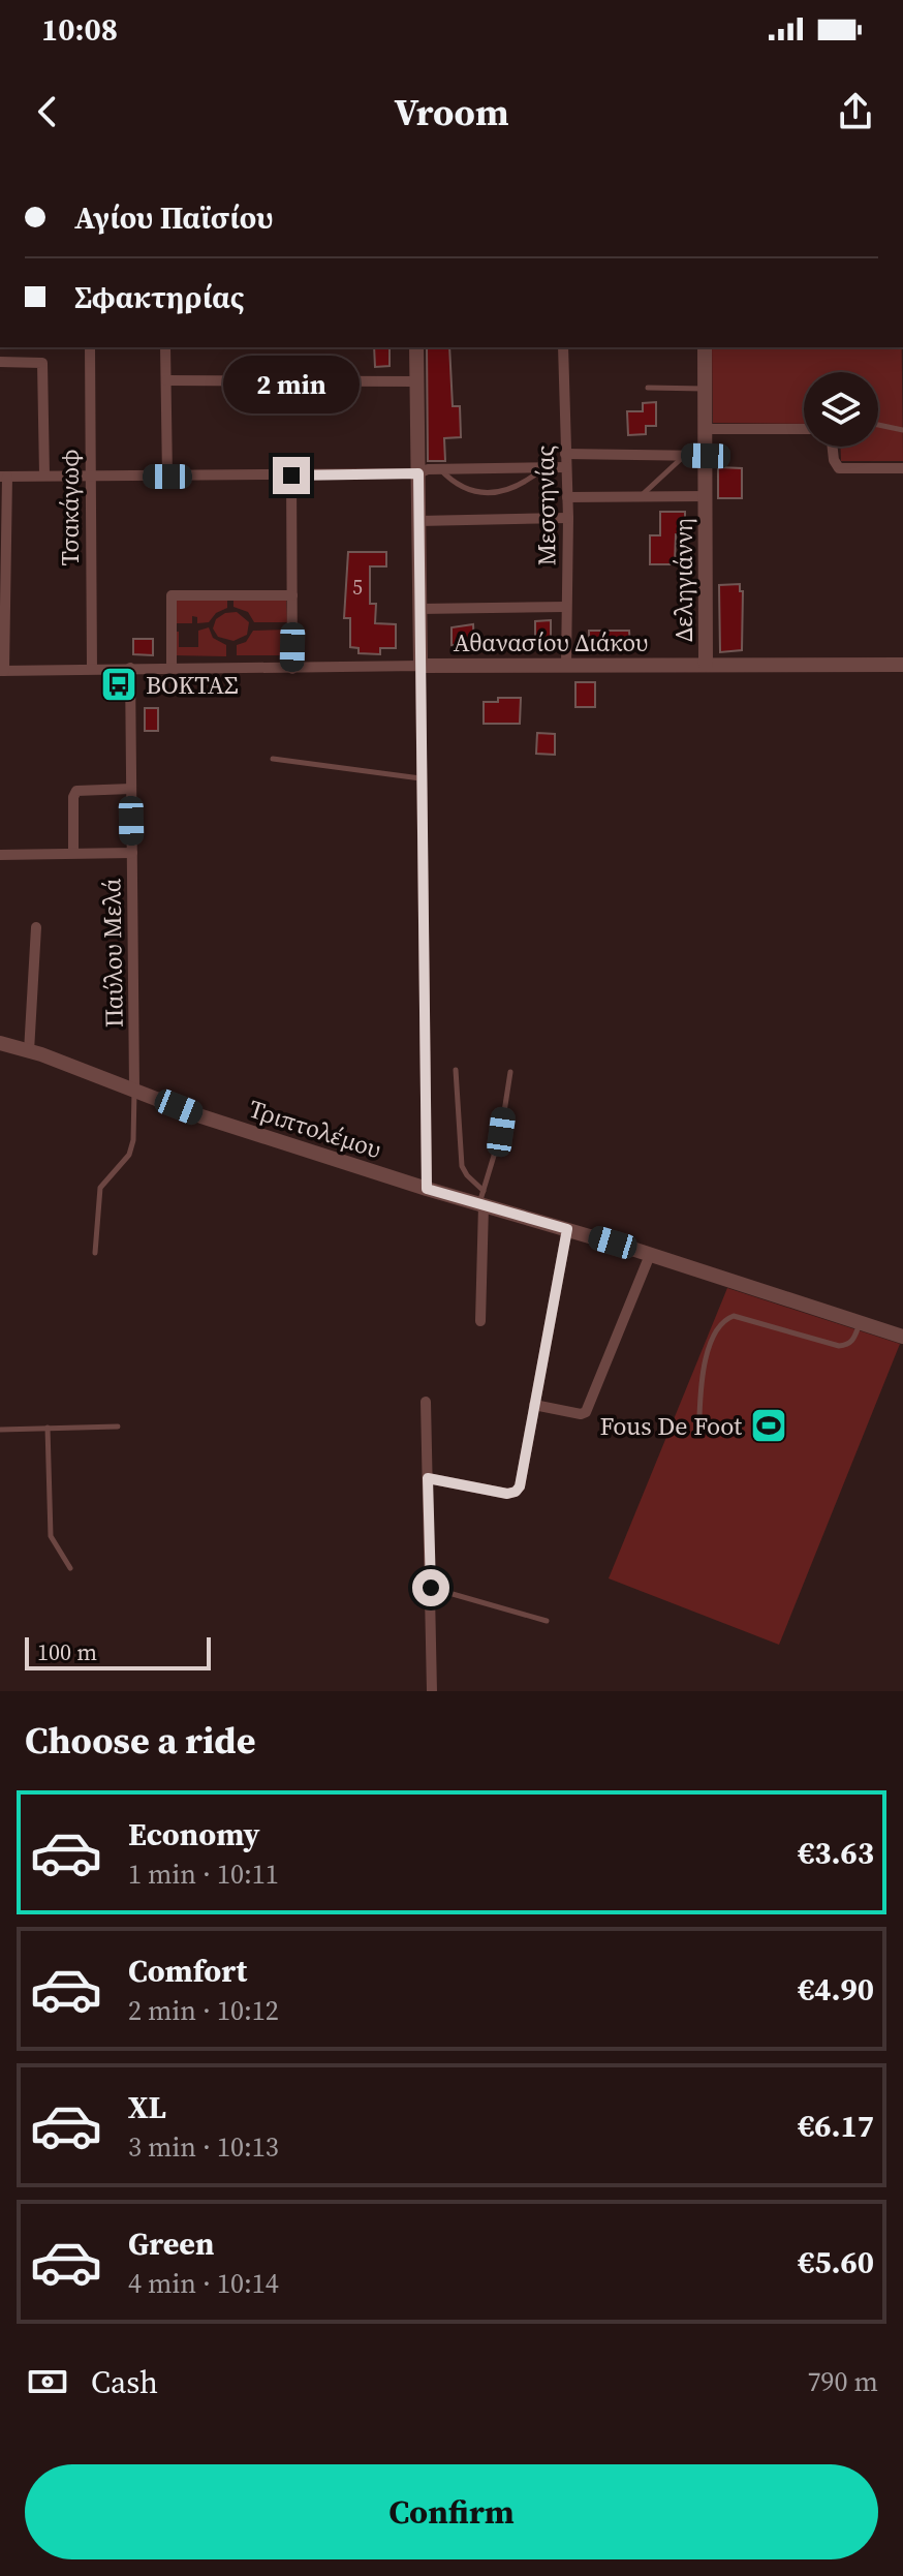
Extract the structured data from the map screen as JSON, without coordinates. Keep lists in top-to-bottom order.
{
  "streets": {
    "street": [
      "Μεσσηνίας",
      "Τσακάγωφ",
      "Δεληγιάννη",
      "Αθανασίου Διάκου",
      "Παύλου Μελά",
      "Τριπτολέμου"
    ]
  },
  "crossings": [
    ["Μεσσηνίας", "Αθανασίου Διάκου"],
    ["Τσακάγωφ", "Αθανασίου Διάκου"],
    ["Δεληγιάννη", "Αθανασίου Διάκου"],
    ["Αθανασίου Διάκου", "Παύλου Μελά"],
    ["Παύλου Μελά", "Τριπτολέμου"]
  ],
  "places": {
    "bus stop": ["ΒΟΚΤΑΣ"],
    "sports": ["Fous De Foot"]
  },
  "house_numbers": ["5"],
  "scale_bar": "100 m",
  "page": {
    "status": "10:08",
    "header": "Vroom",
    "banner": ["Αγίου Παϊσίου", "Σφακτηρίας"],
    "bubble": "2 min",
    "scale": "100 m",
    "heading": "Choose a ride",
    "list": [
      {
        "name": "Economy",
        "note": "1 min · 10:11",
        "value": "€3.63"
      },
      {
        "name": "Comfort",
        "note": "2 min · 10:12",
        "value": "€4.90"
      },
      {
        "name": "XL",
        "note": "3 min · 10:13",
        "value": "€6.17"
      },
      {
        "name": "Green",
        "note": "4 min · 10:14",
        "value": "€5.60"
      }
    ],
    "pay": ["Cash", "790 m"],
    "buttons": "Confirm"
  }
}
